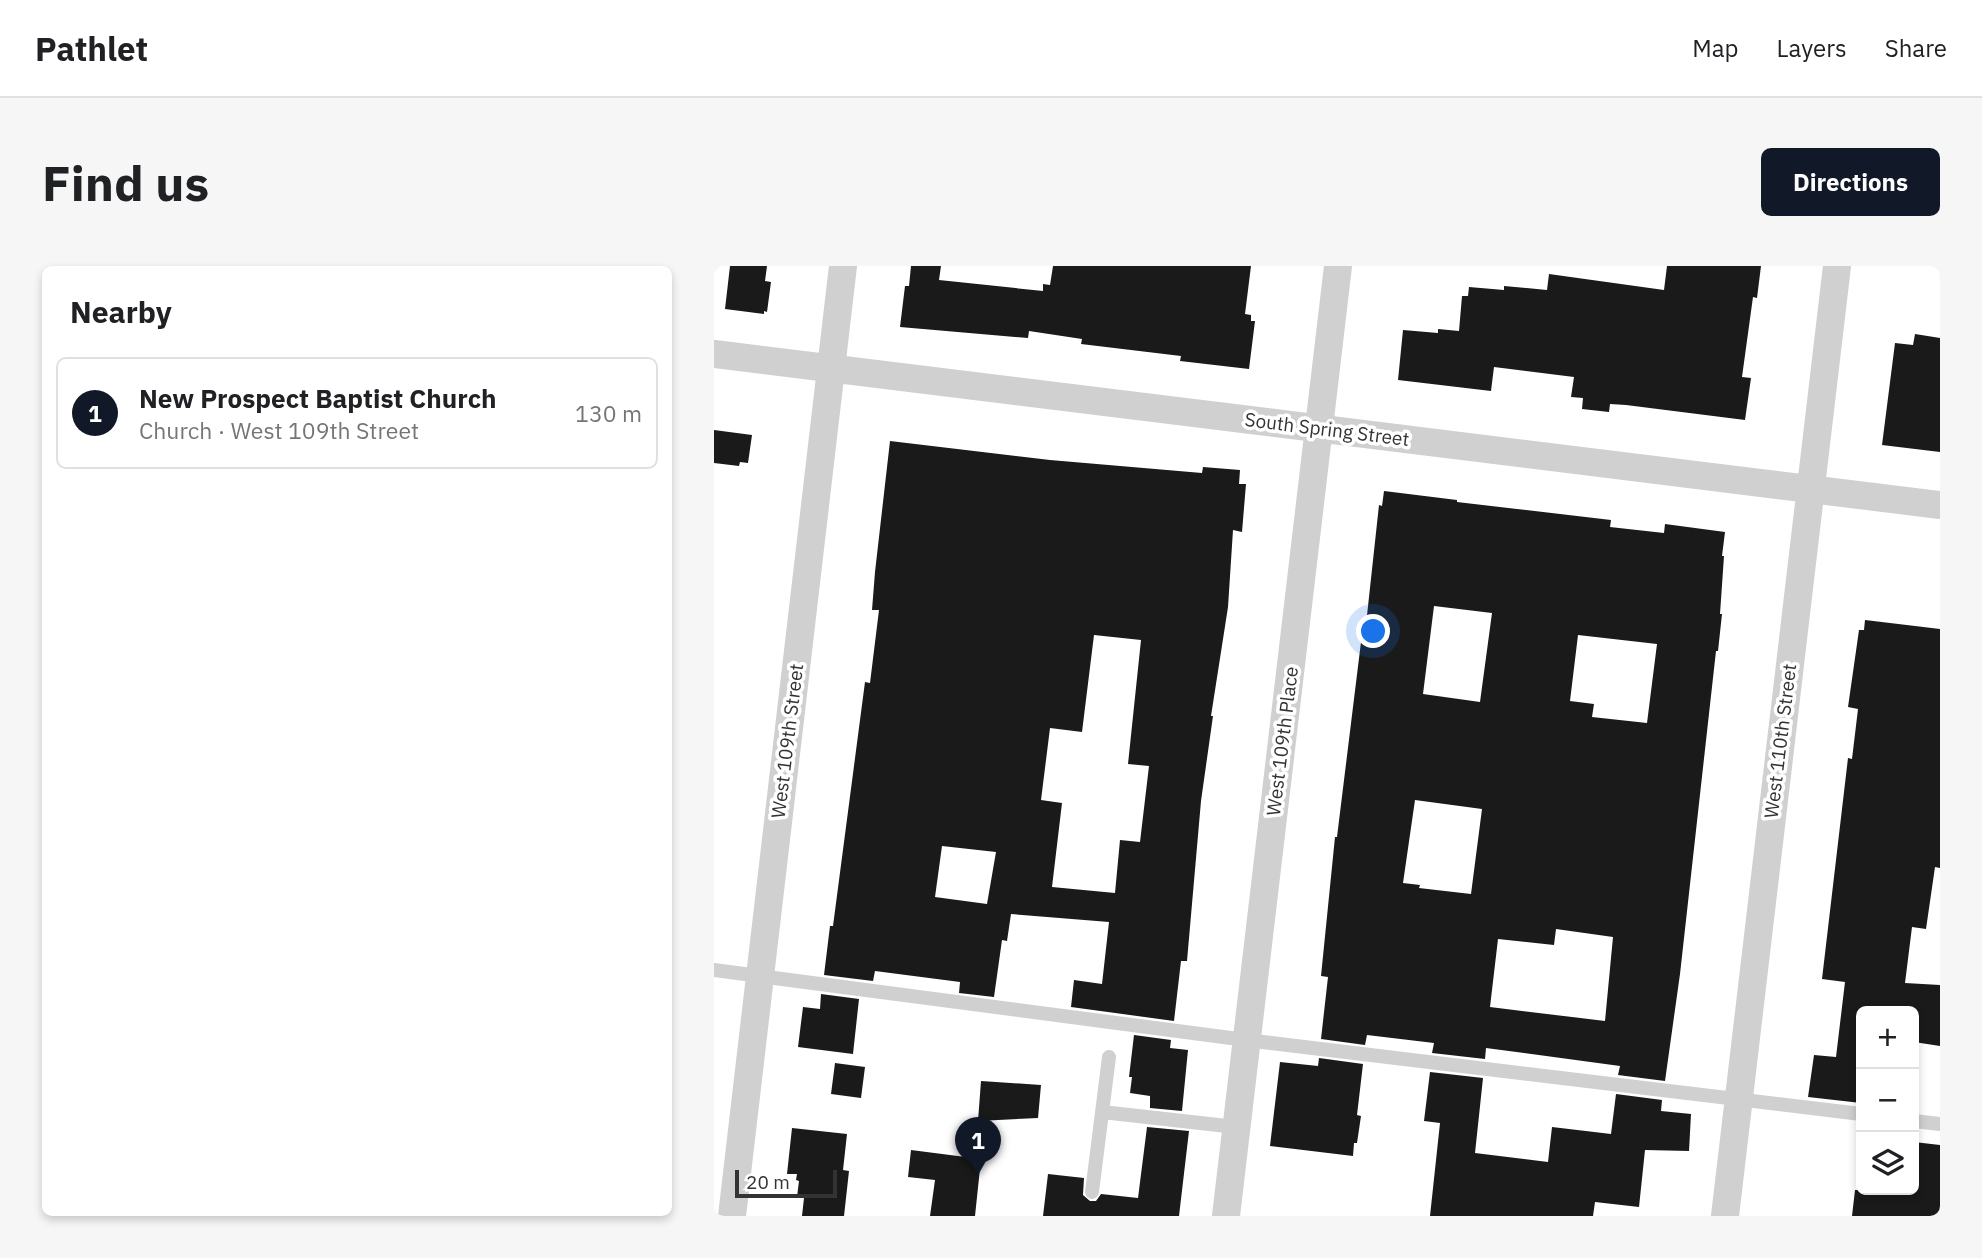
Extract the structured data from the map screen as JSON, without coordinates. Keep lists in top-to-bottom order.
{
  "streets": {
    "street": [
      "South Spring Street",
      "West 109th Street",
      "West 109th Place",
      "West 110th Street"
    ]
  },
  "crossings": [
    ["South Spring Street", "West 109th Street"],
    ["South Spring Street", "West 109th Place"],
    ["South Spring Street", "West 110th Street"]
  ],
  "scale_bar": "20 m",
  "page": {
    "header": "Pathlet",
    "nav": ["Map", "Layers", "Share"],
    "buttons": "Directions",
    "title": "Find us",
    "heading": "Nearby",
    "list": [
      {
        "mark": "1",
        "name": "New Prospect Baptist Church",
        "note": "Church · West 109th Street",
        "value": "130 m"
      }
    ],
    "map_buttons": ["+", "−"],
    "pins": "1",
    "scale": "20 m"
  }
}
